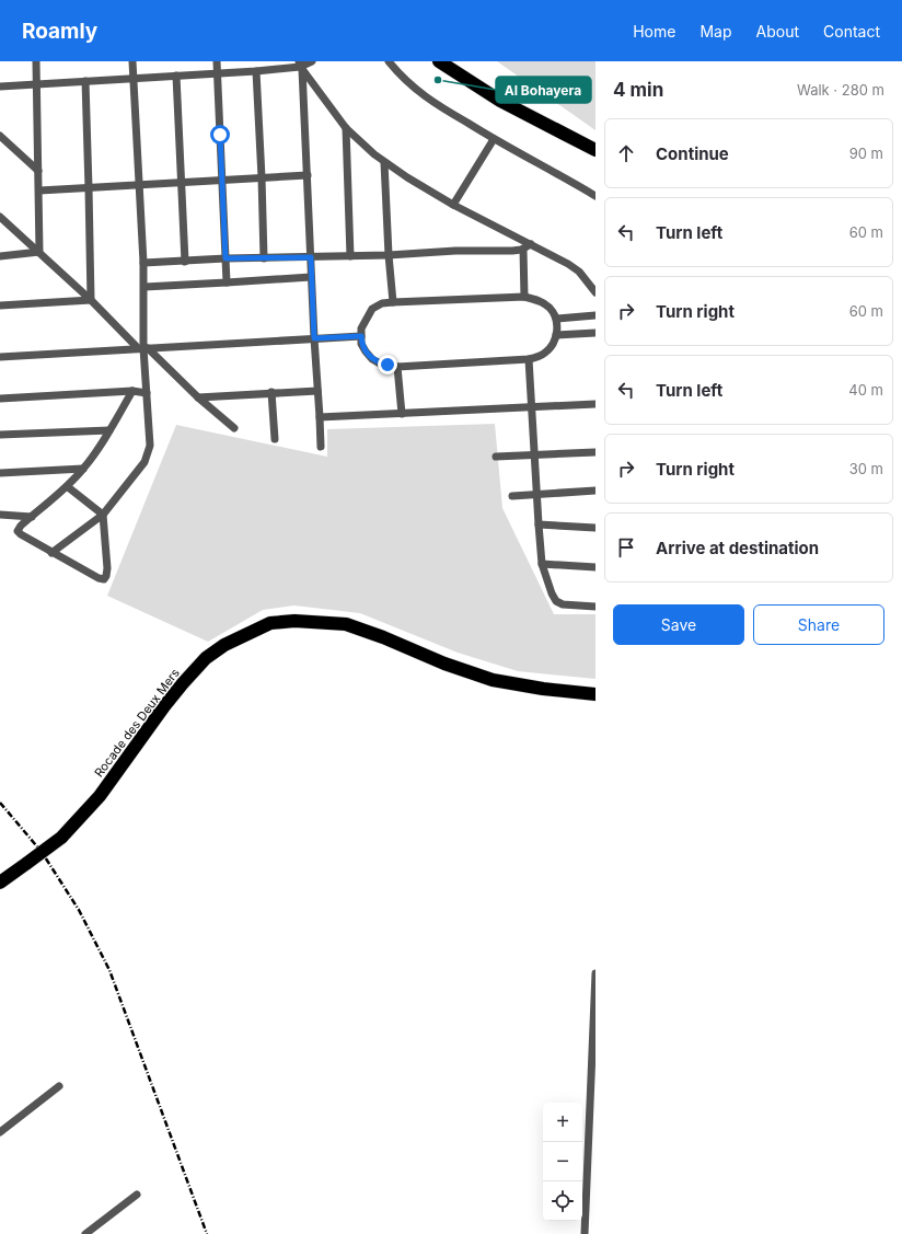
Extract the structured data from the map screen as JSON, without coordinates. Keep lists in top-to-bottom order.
{
  "streets": {
    "highway": ["Rocade des Deux Mers"]
  },
  "places": ["Al Bohayera"],
  "page": {
    "header": "Roamly",
    "nav": [
      "Home",
      "Map",
      "About",
      "Contact"
    ],
    "heading": ["4 min", "Walk · 280 m"],
    "list": [
      ["Continue", "90 m"],
      ["Turn left", "60 m"],
      ["Turn right", "60 m"],
      ["Turn left", "40 m"],
      ["Turn right", "30 m"],
      "Arrive at destination"
    ],
    "buttons": ["Save", "Share"],
    "map_buttons": ["+", "−"]
  }
}
